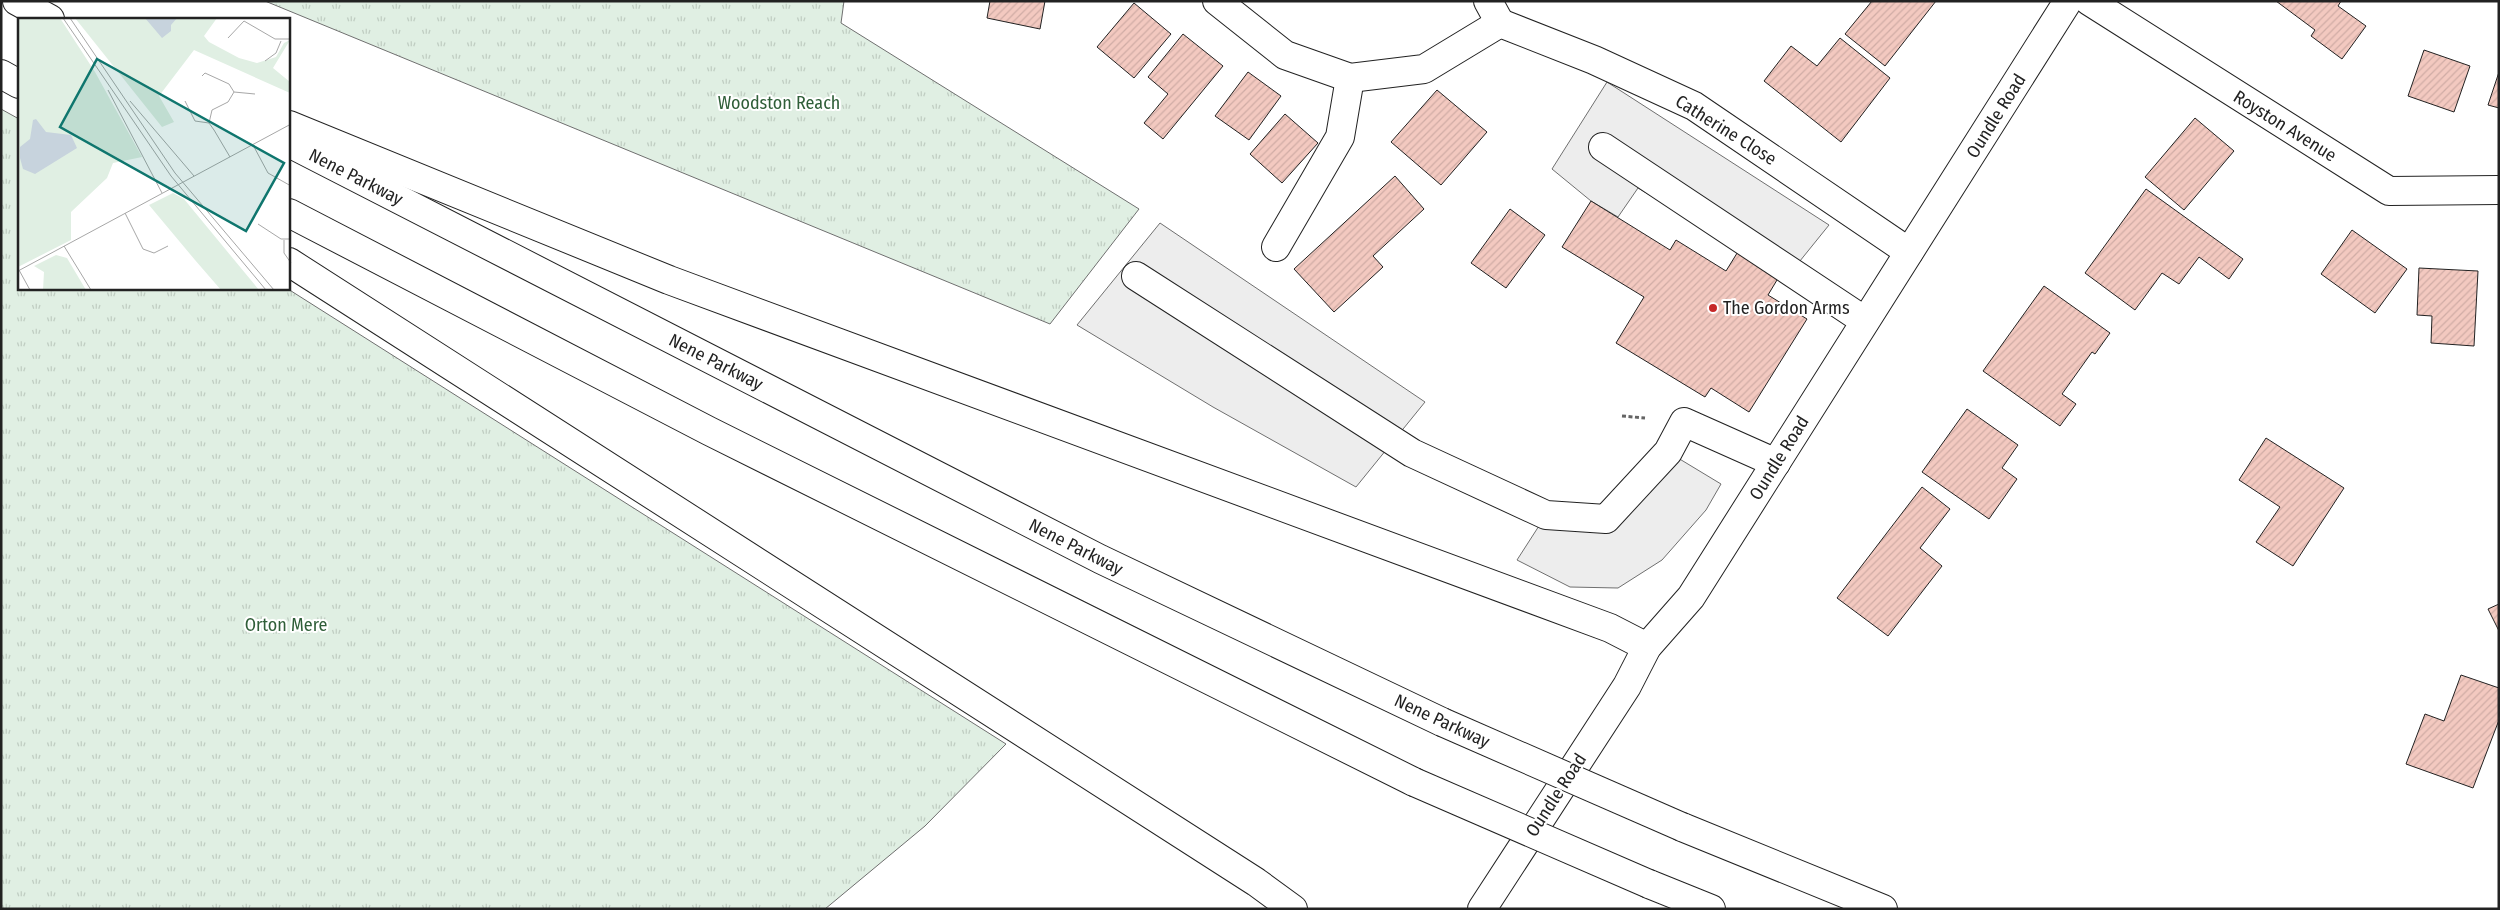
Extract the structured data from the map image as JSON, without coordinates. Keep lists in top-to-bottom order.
{
  "streets": {
    "main road": [
      "Oundle Road",
      "Royston Avenue",
      "Catherine Close",
      "Nene Parkway"
    ]
  },
  "crossings": [
    ["Oundle Road", "Catherine Close"]
  ],
  "parks": ["Woodston Reach", "Orton Mere"],
  "places": ["The Gordon Arms"]
}
